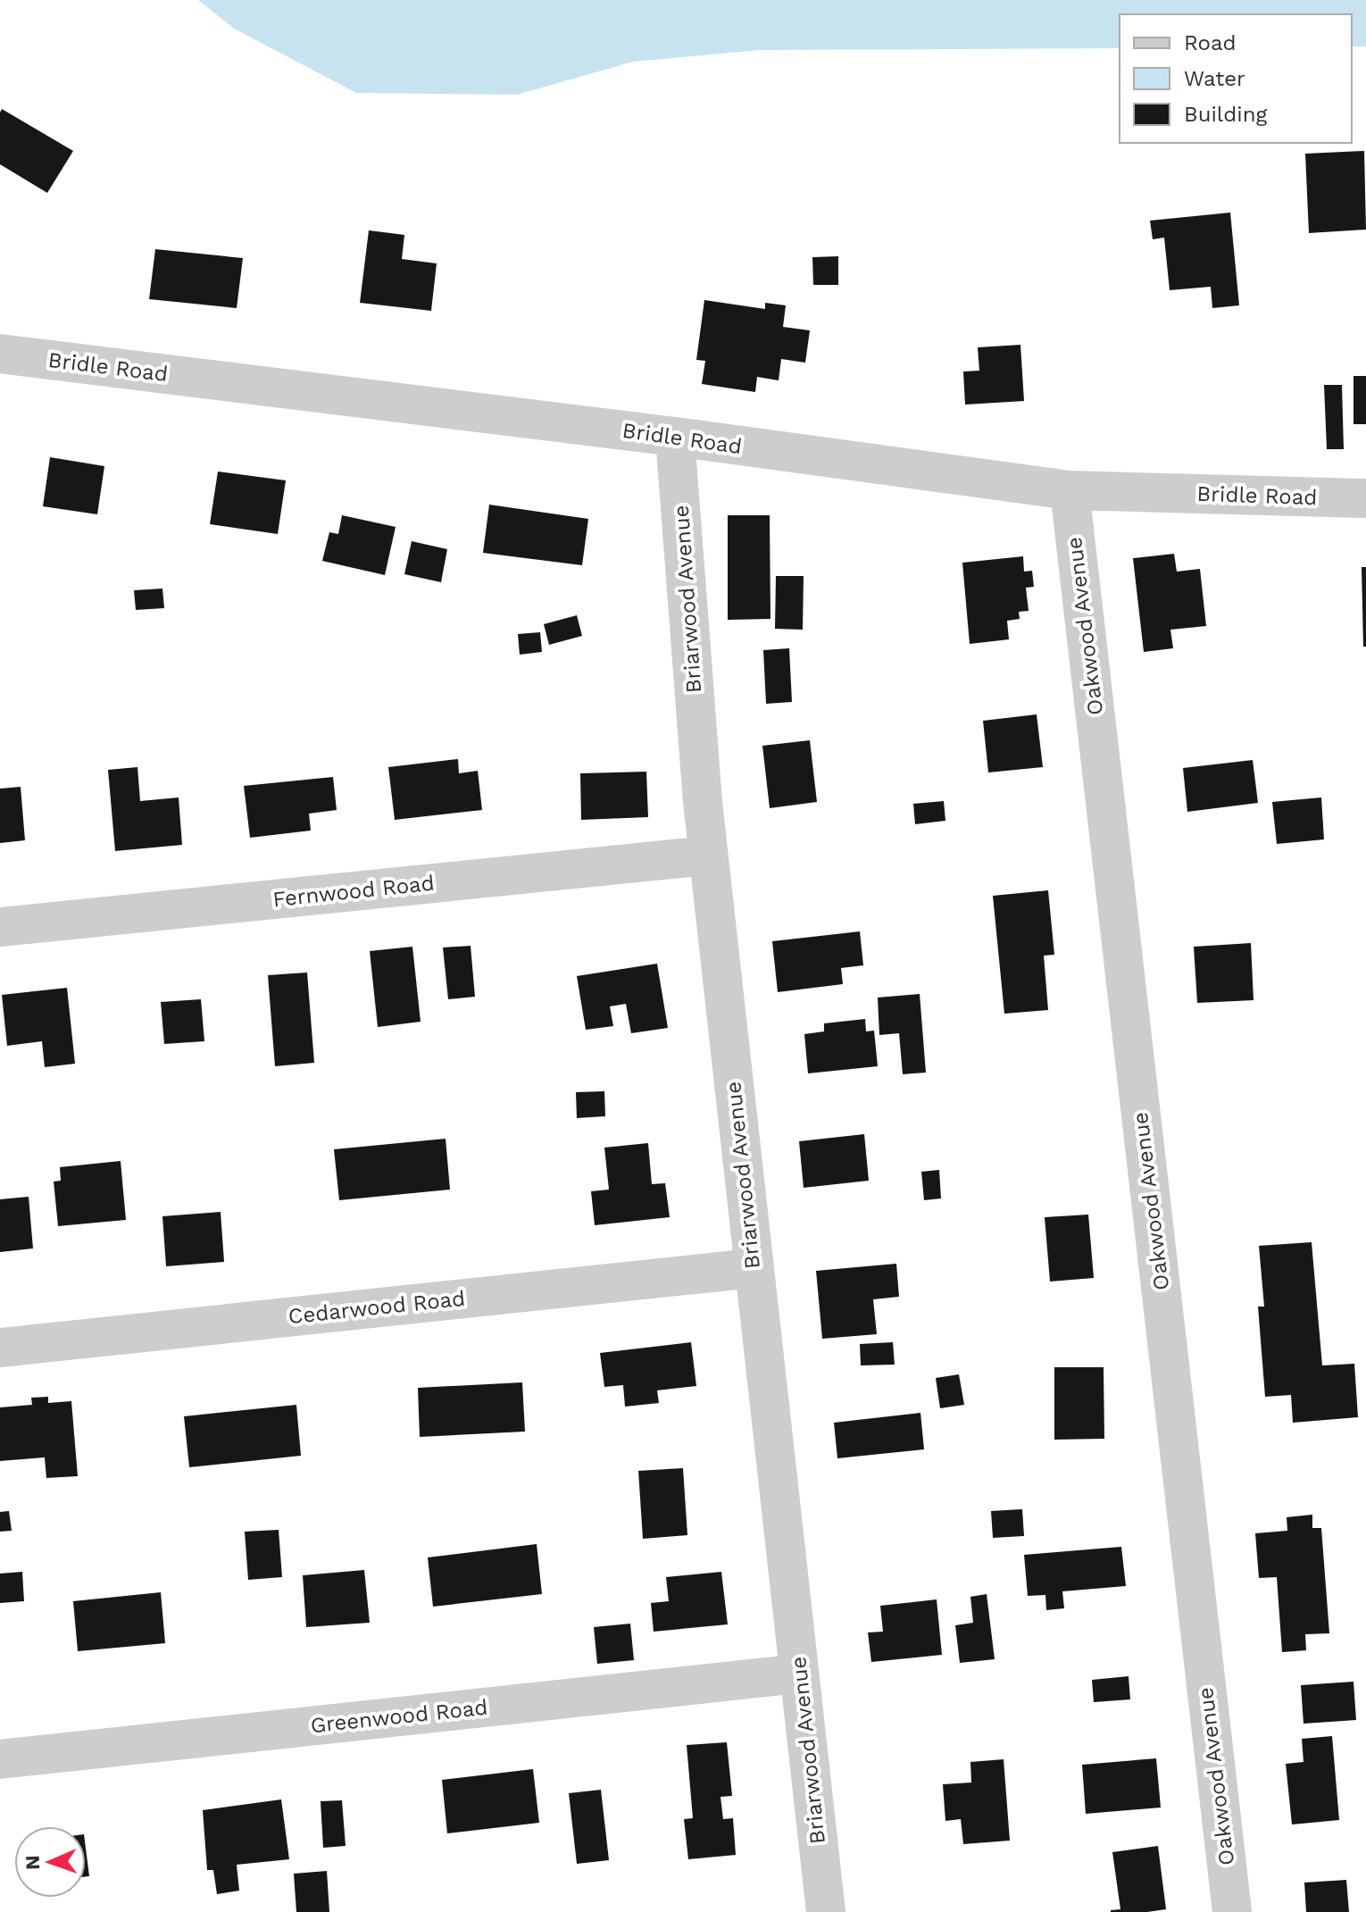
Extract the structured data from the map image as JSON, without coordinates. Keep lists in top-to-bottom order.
{
  "streets": {
    "street": [
      "Bridle Road",
      "Briarwood Avenue",
      "Oakwood Avenue",
      "Fernwood Road",
      "Cedarwood Road",
      "Greenwood Road"
    ]
  },
  "crossings": [
    ["Bridle Road", "Briarwood Avenue"],
    ["Bridle Road", "Oakwood Avenue"],
    ["Briarwood Avenue", "Fernwood Road"],
    ["Briarwood Avenue", "Cedarwood Road"],
    ["Briarwood Avenue", "Greenwood Road"]
  ],
  "legend": ["Road", "Water", "Building"],
  "north": "left"
}
